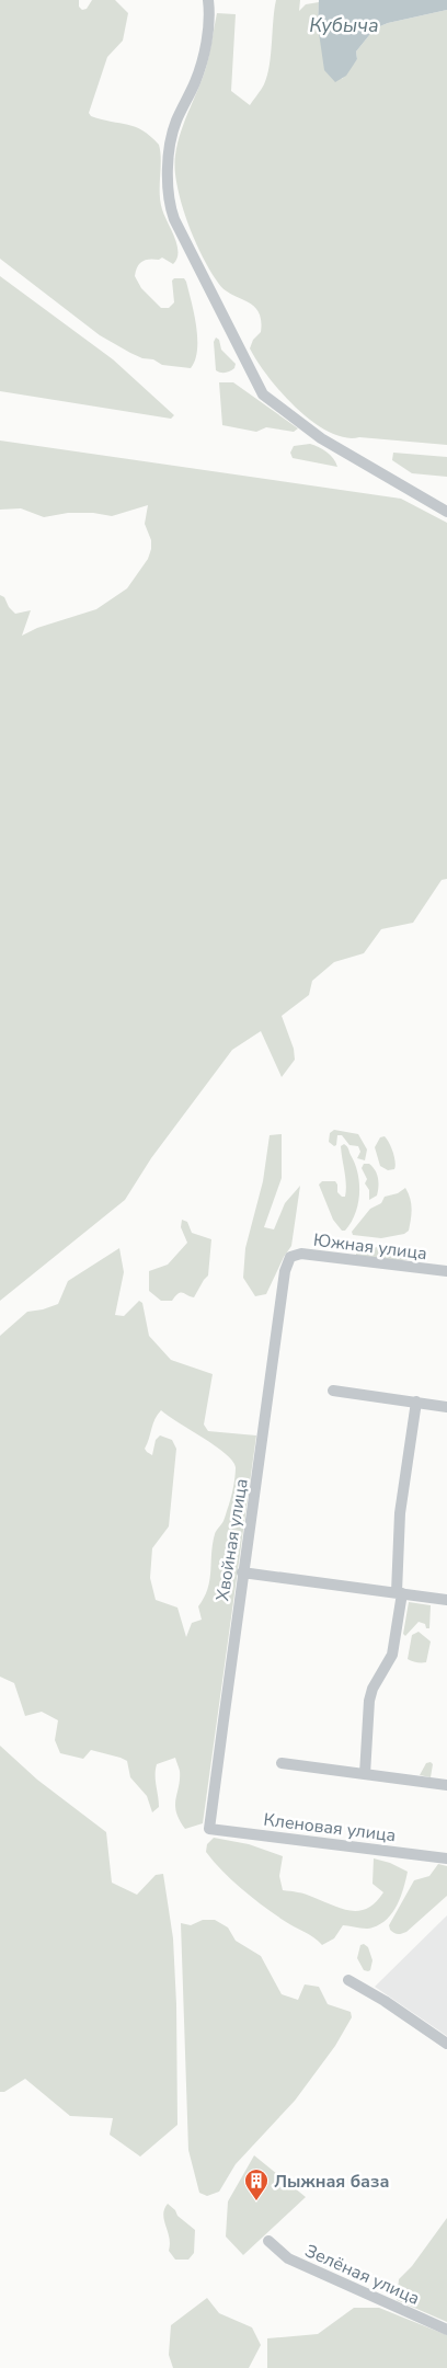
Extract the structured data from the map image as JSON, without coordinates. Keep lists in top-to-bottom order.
{
  "streets": {
    "street": [
      "Южная улица",
      "Хвойная улица",
      "Кленовая улица",
      "Зелёная улица"
    ]
  },
  "crossings": [
    ["Южная улица", "Хвойная улица"],
    ["Хвойная улица", "Кленовая улица"]
  ],
  "water": ["Кубыча"],
  "places": {
    "building": ["Лыжная база"]
  }
}
